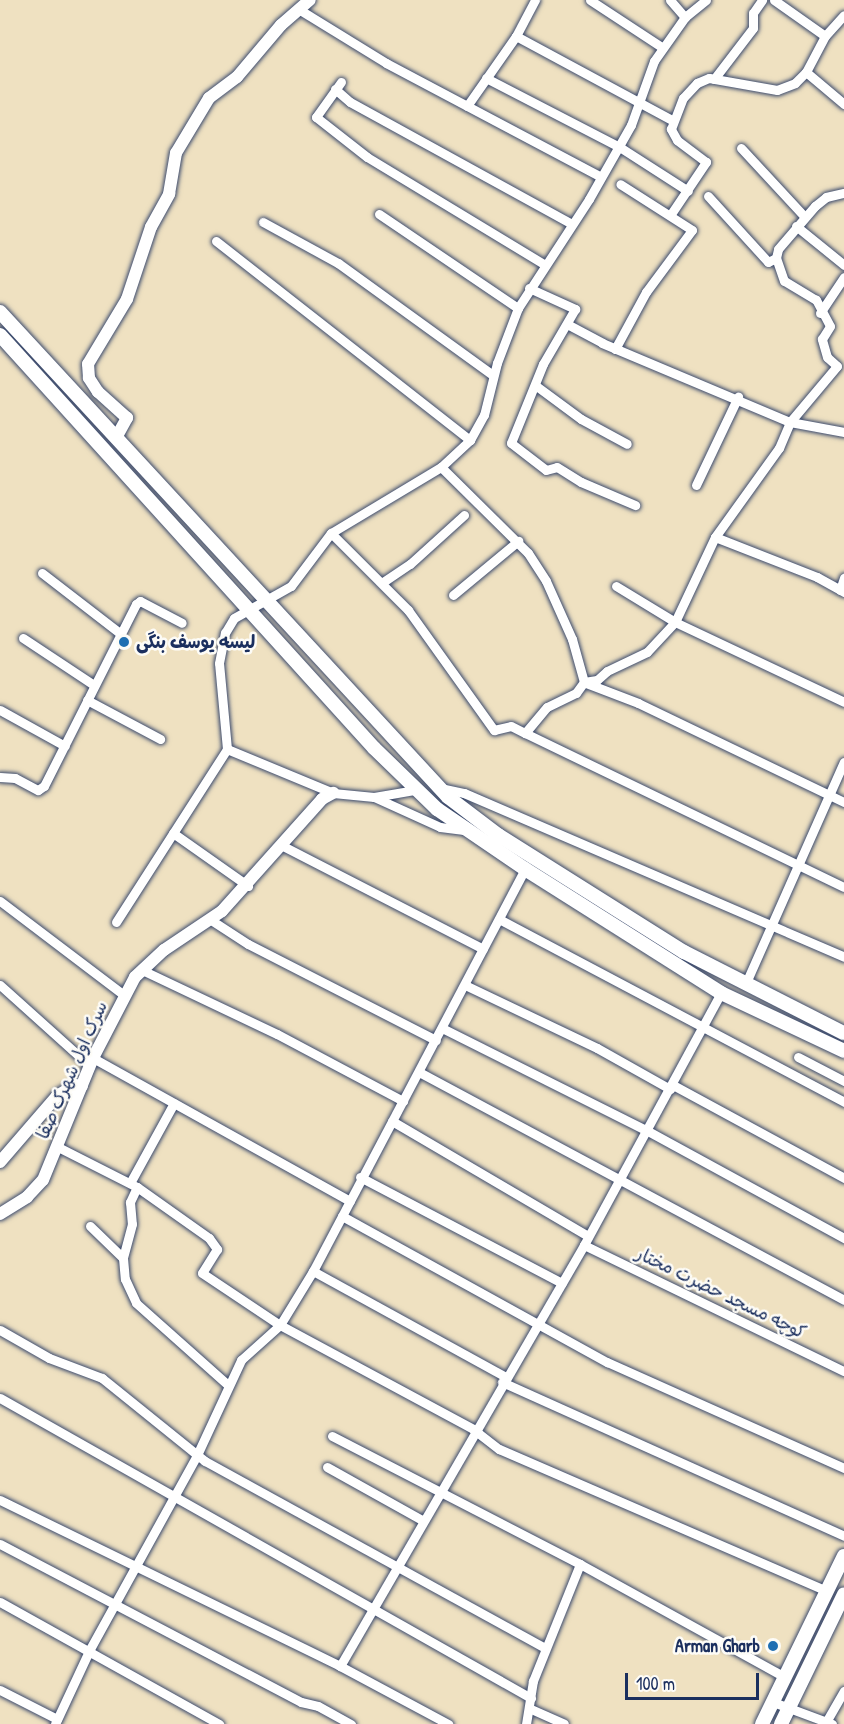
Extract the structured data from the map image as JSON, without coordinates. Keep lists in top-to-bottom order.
{
  "streets": {
    "street": ["سرک اول شهرک صفا", "کوچه مسجد حضرت مختار"]
  },
  "places": ["لیسه یوسف بنگی", "Arman Gharb"],
  "scale_bar": "100 m"
}
